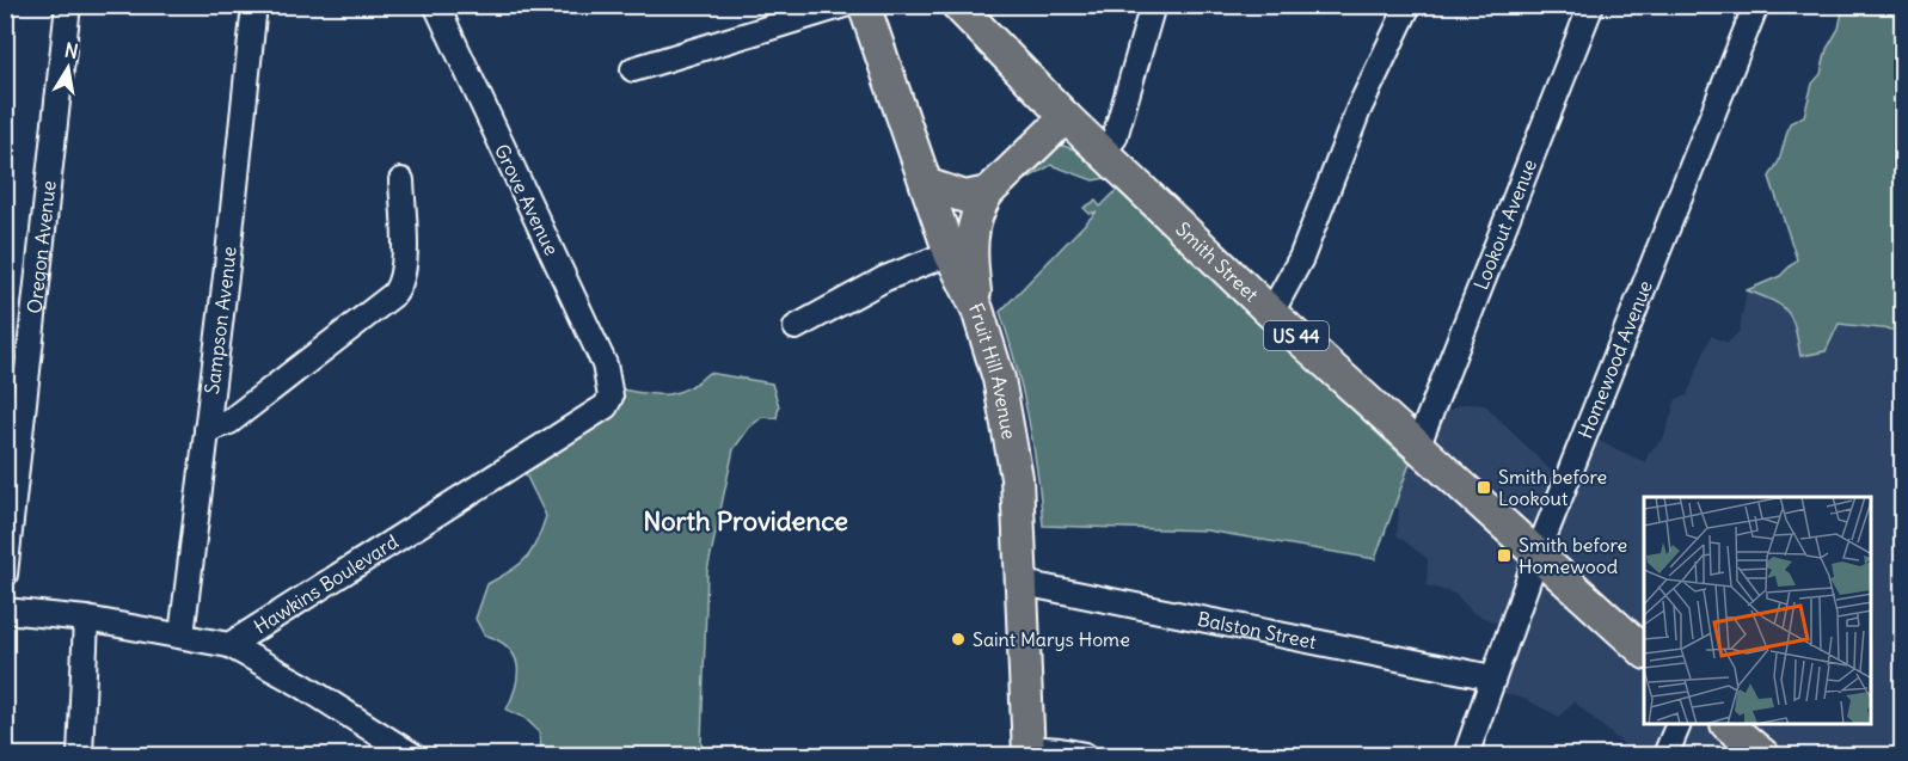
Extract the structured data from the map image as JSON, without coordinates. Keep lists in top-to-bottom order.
{
  "streets": {
    "main road": ["Smith Street", "US 44", "Fruit Hill Avenue"],
    "street": [
      "Grove Avenue",
      "Lookout Avenue",
      "Oregon Avenue",
      "Sampson Avenue",
      "Homewood Avenue",
      "Hawkins Boulevard",
      "Balston Street"
    ]
  },
  "crossings": [
    ["Grove Avenue", "Hawkins Boulevard"],
    ["Lookout Avenue", "Smith Street"],
    ["Smith Street", "Homewood Avenue"],
    ["Homewood Avenue", "Balston Street"],
    ["Fruit Hill Avenue", "Balston Street"]
  ],
  "districts": ["North Providence"],
  "places": {
    "transit": ["Smith before Lookout", "Smith before Homewood"],
    "other": ["Saint Marys Home"]
  },
  "north": "top"
}
